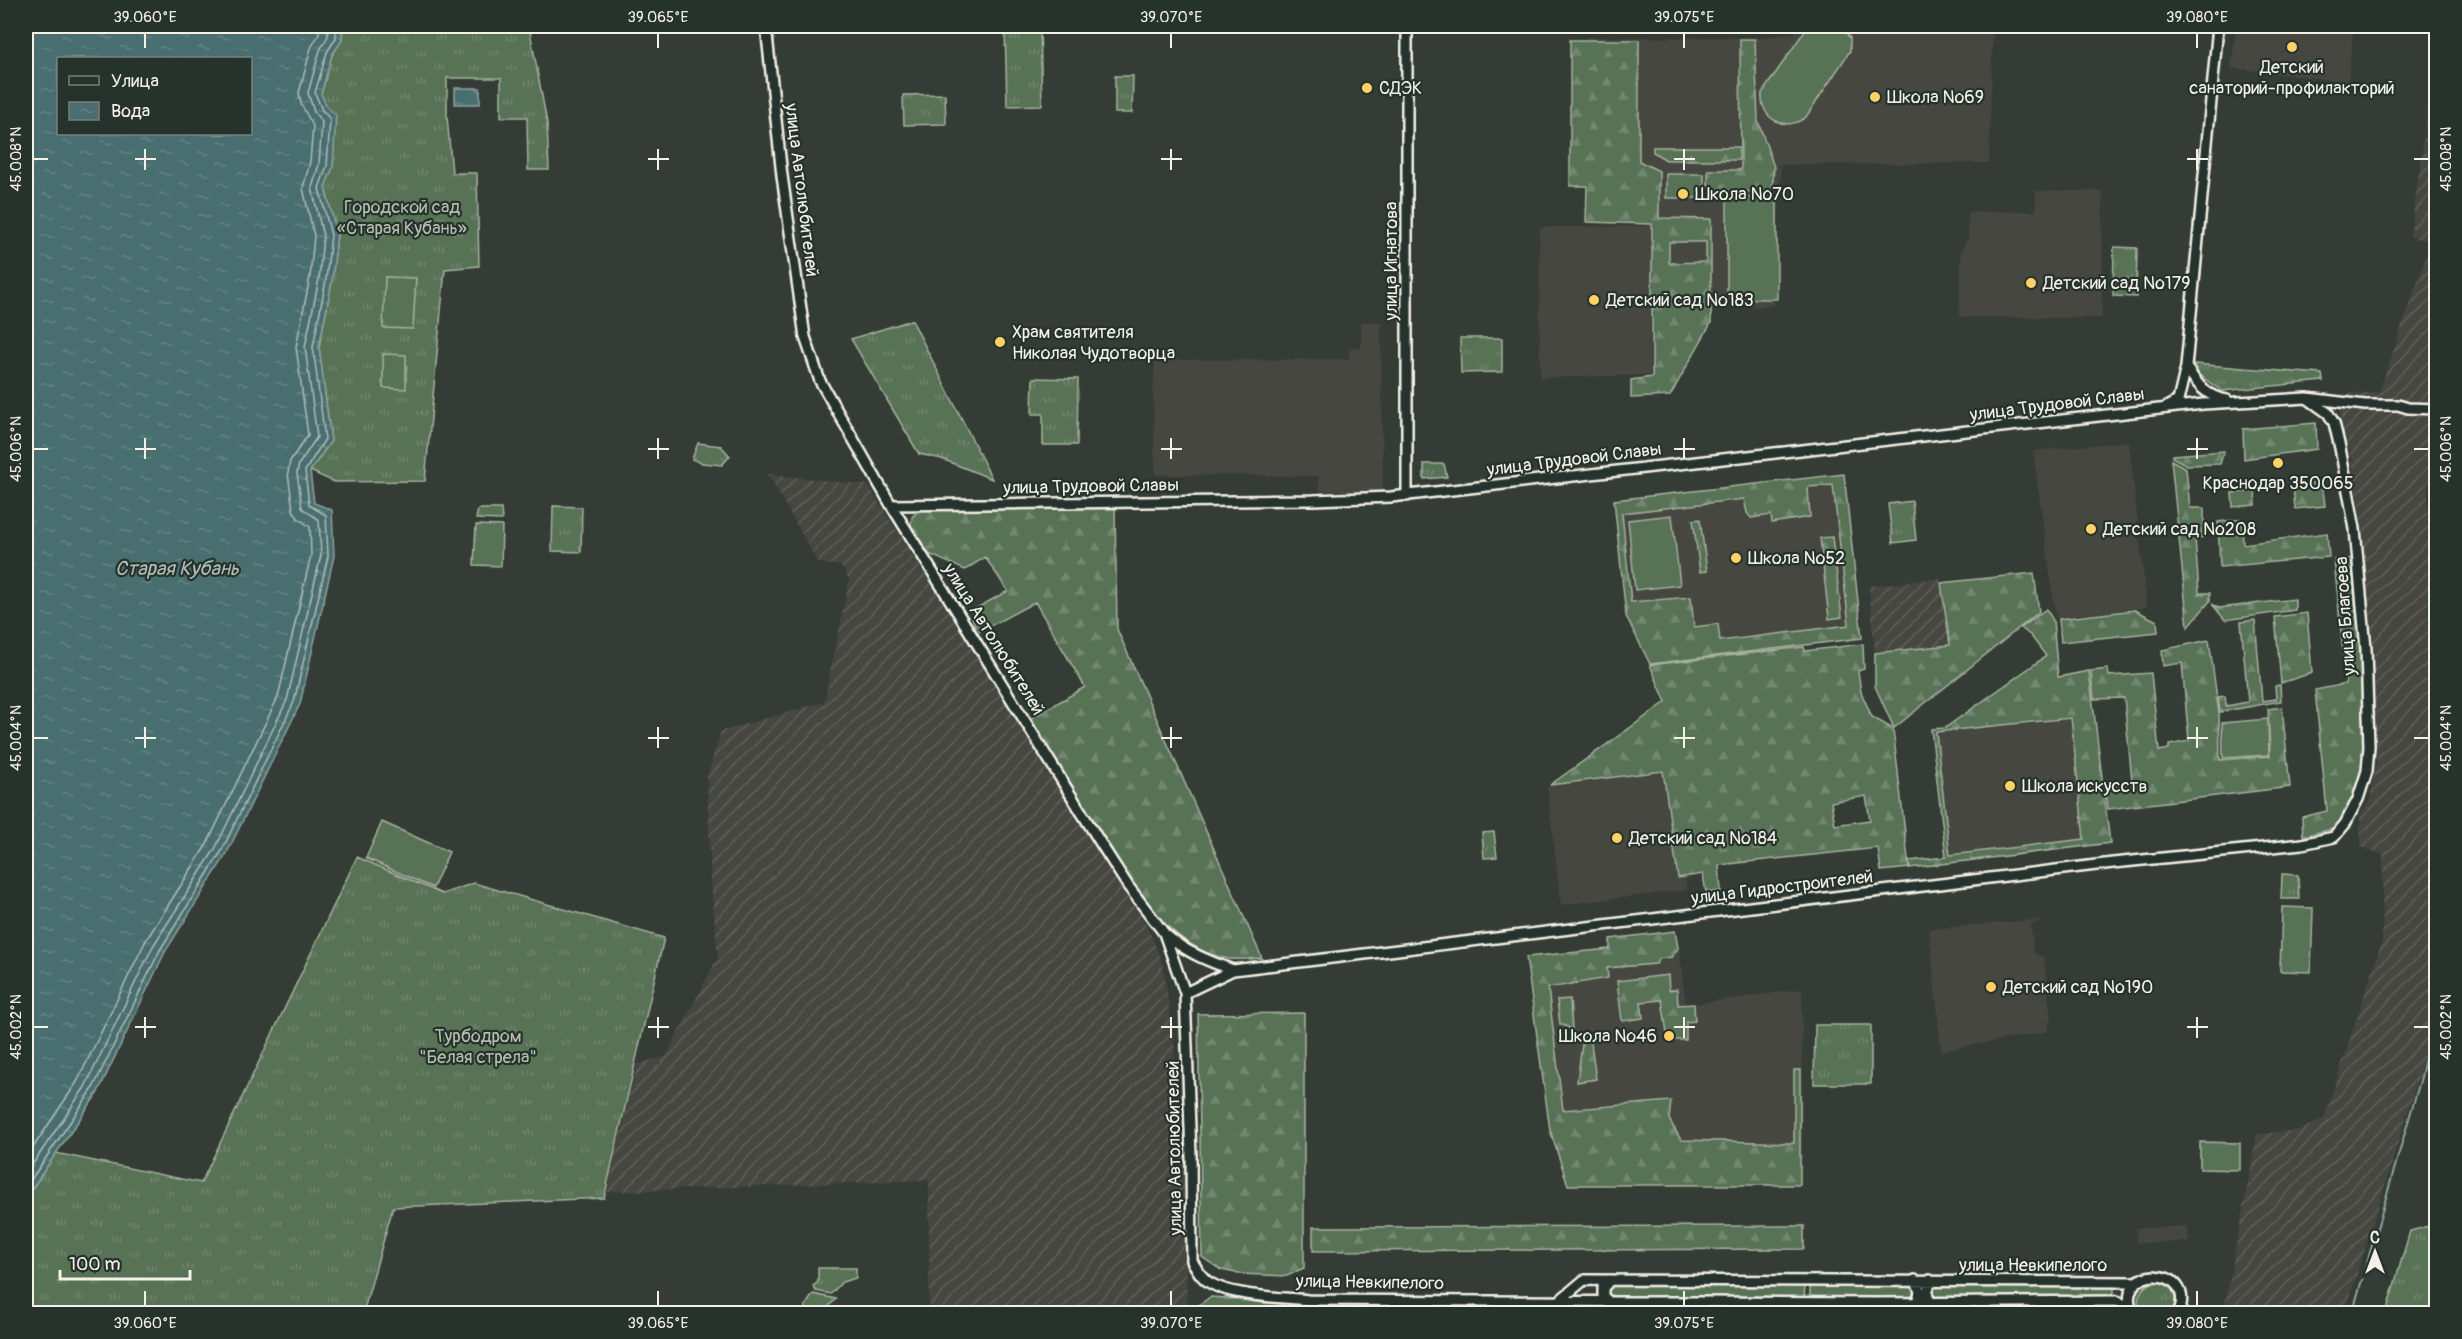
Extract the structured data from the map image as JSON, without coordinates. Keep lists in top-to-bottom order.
{
  "streets": {
    "street": [
      "улица Автолюбителей",
      "улица Игнатова",
      "улица Трудовой Славы",
      "улица Благоева",
      "улица Гидростроителей",
      "улица Невкипелого"
    ]
  },
  "crossings": [
    ["улица Автолюбителей", "улица Трудовой Славы"],
    ["улица Автолюбителей", "улица Гидростроителей"],
    ["улица Автолюбителей", "улица Невкипелого"],
    ["улица Игнатова", "улица Трудовой Славы"],
    ["улица Трудовой Славы", "улица Благоева"],
    ["улица Благоева", "улица Гидростроителей"]
  ],
  "water": ["Старая Кубань"],
  "parks": ["Городской сад «Старая Кубань»", "Турбодром \"Белая стрела\""],
  "places": [
    "Детский санаторий-профилакторий",
    "СДЭК",
    "Школа №69",
    "Школа №70",
    "Детский сад №179",
    "Детский сад №183",
    "Храм святителя Николая Чудотворца",
    "Краснодар 350065",
    "Детский сад №208",
    "Школа №52",
    "Школа искусств",
    "Детский сад №184",
    "Детский сад №190",
    "Школа №46"
  ],
  "legend": ["Улица", "Вода"],
  "scale_bar": "100 m",
  "north": "top",
  "coordinates": [
    "39.060°E",
    "39.065°E",
    "39.070°E",
    "39.075°E",
    "39.080°E",
    "45.008°N",
    "45.006°N",
    "45.004°N",
    "45.002°N"
  ]
}
